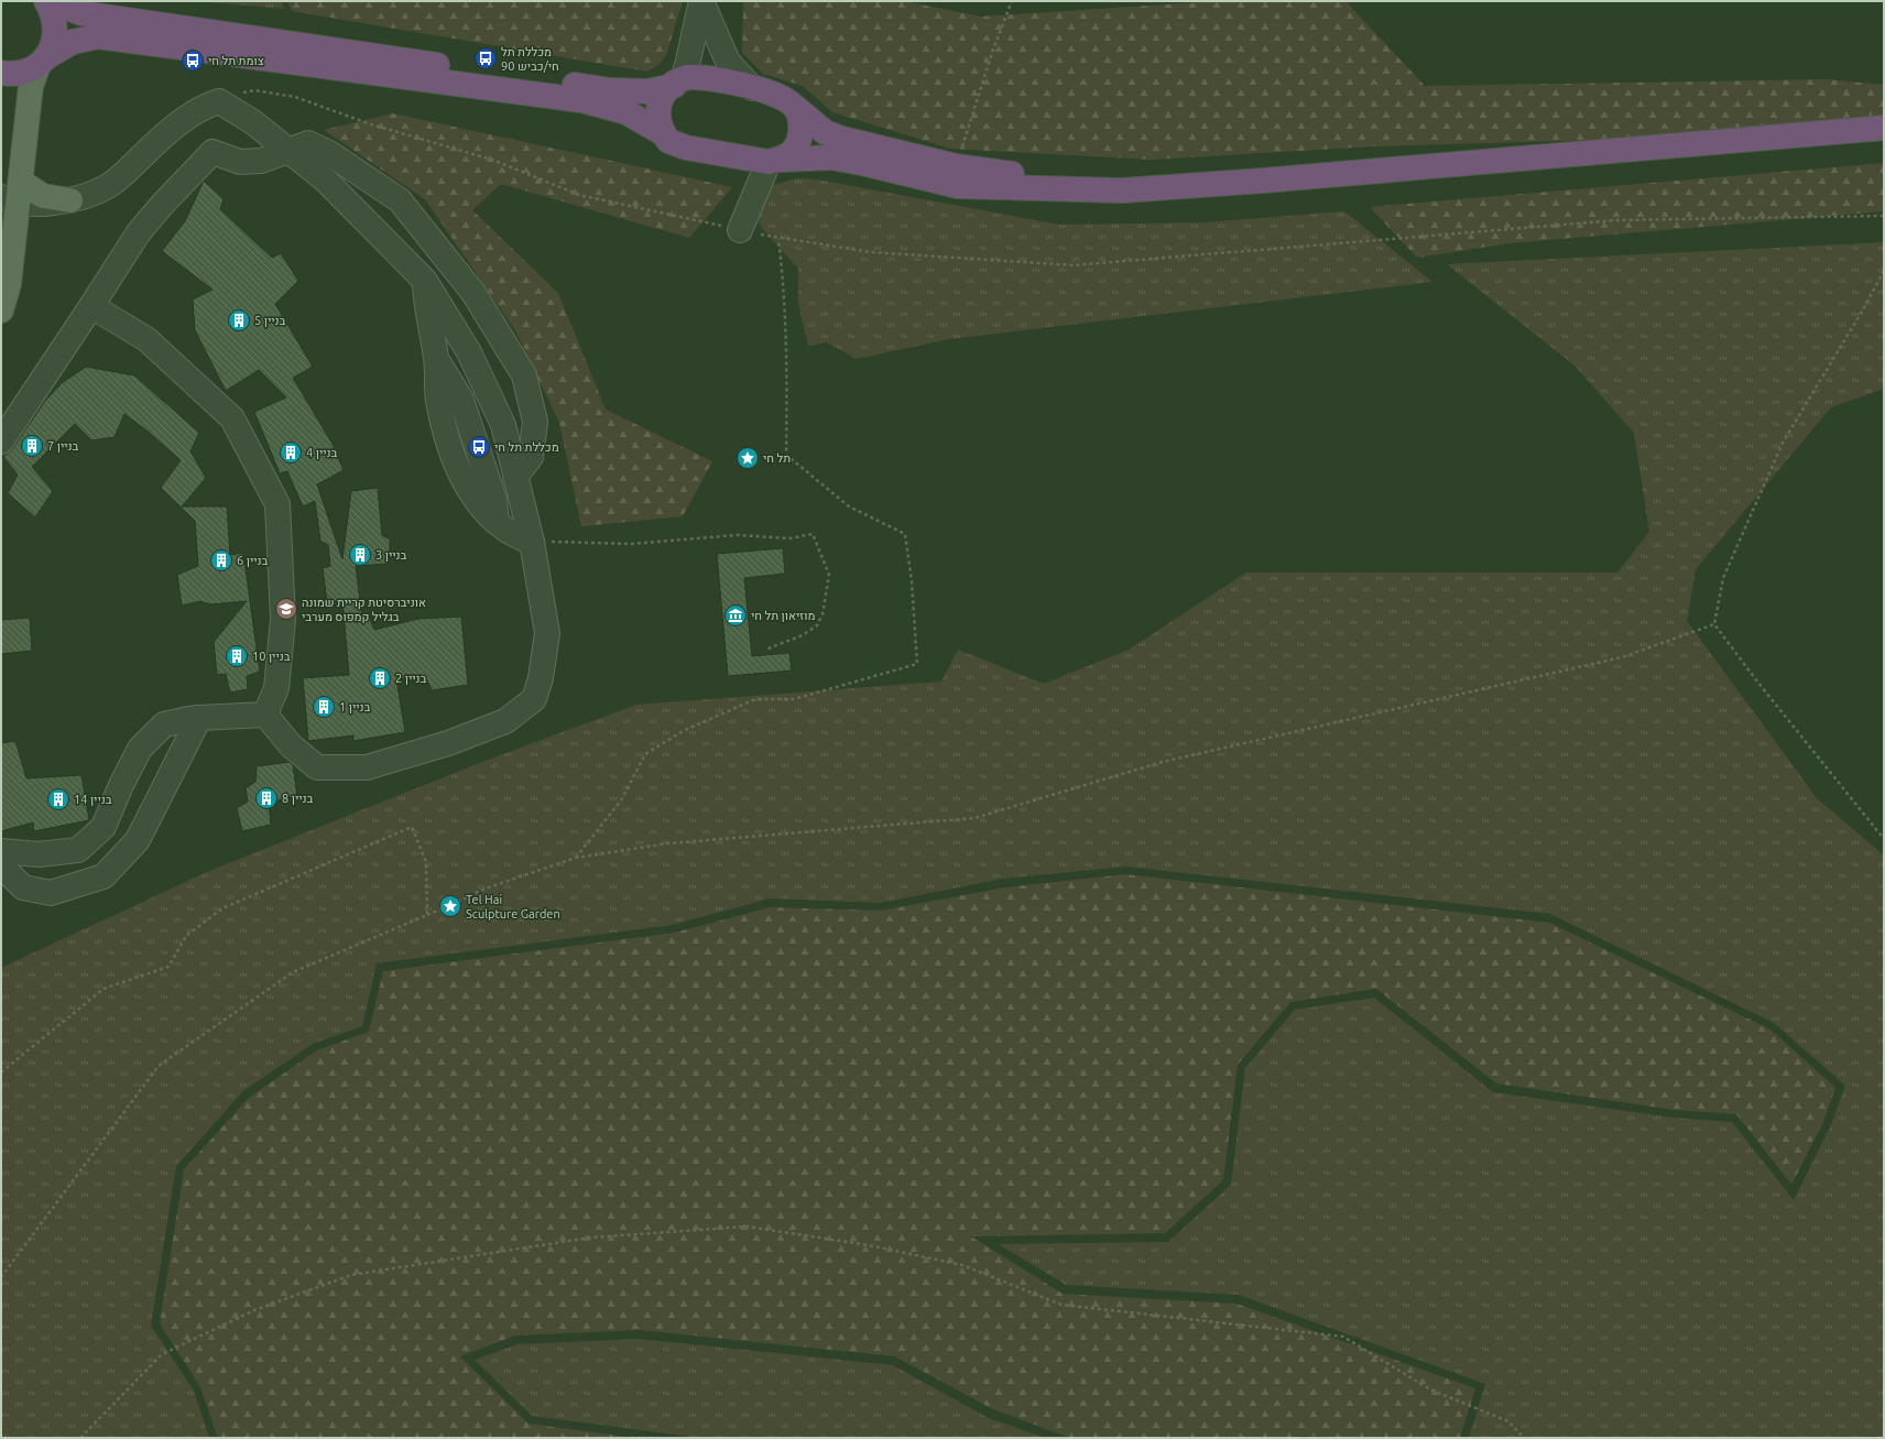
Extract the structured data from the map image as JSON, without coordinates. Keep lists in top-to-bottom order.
{
  "places": {
    "bus stop": ["מכללת תל חי/כביש 90", "צומת תל חי", "מכללת תל חי"],
    "building": [
      "בניין 5",
      "בניין 7",
      "בניין 4",
      "בניין 3",
      "בניין 6",
      "בניין 10",
      "בניין 2",
      "בניין 1",
      "בניין 8",
      "בניין 14"
    ],
    "place": ["תל חי", "Tel Hai Sculpture Garden"],
    "school or university": ["אוניברסיטת קריית שמונה בגליל קמפוס מערבי"],
    "museum": ["מוזיאון תל חי"]
  }
}
